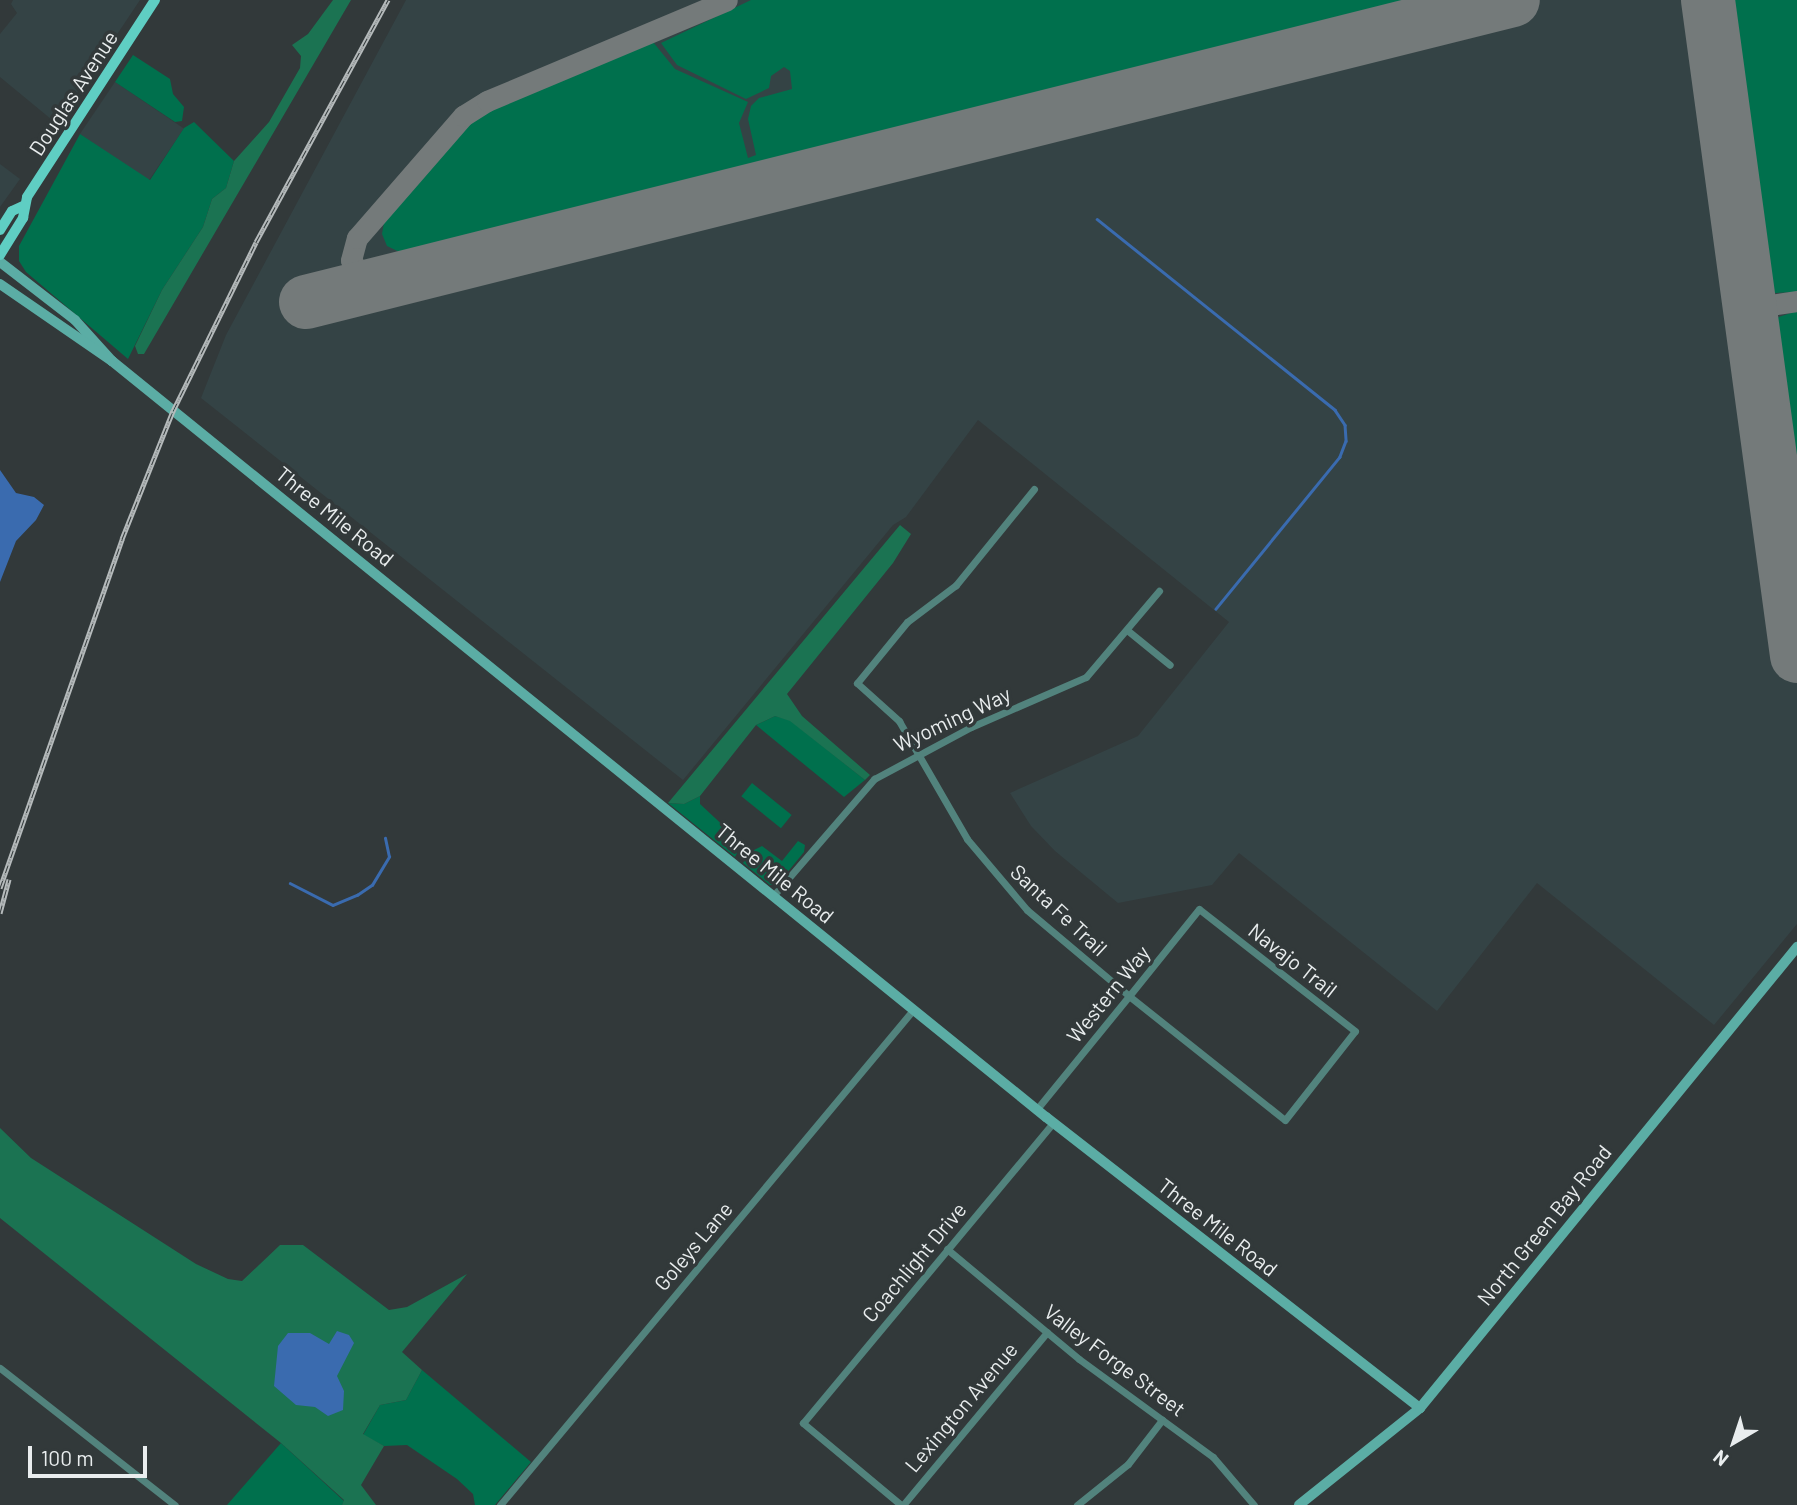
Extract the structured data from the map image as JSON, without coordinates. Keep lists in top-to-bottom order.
{
  "streets": {
    "main road": ["Douglas Avenue"],
    "street": [
      "Three Mile Road",
      "Wyoming Way",
      "Santa Fe Trail",
      "Navajo Trail",
      "Western Way",
      "North Green Bay Road",
      "Goleys Lane",
      "Coachlight Drive",
      "Valley Forge Street",
      "Lexington Avenue"
    ]
  },
  "crossings": [
    ["Three Mile Road", "Wyoming Way"],
    ["Three Mile Road", "Western Way"],
    ["Three Mile Road", "North Green Bay Road"],
    ["Three Mile Road", "Goleys Lane"],
    ["Three Mile Road", "Coachlight Drive"],
    ["Wyoming Way", "Santa Fe Trail"],
    ["Santa Fe Trail", "Navajo Trail"],
    ["Santa Fe Trail", "Western Way"],
    ["Navajo Trail", "Western Way"],
    ["Coachlight Drive", "Valley Forge Street"],
    ["Coachlight Drive", "Lexington Avenue"],
    ["Valley Forge Street", "Lexington Avenue"]
  ],
  "scale_bar": "100 m",
  "north": "bottom left"
}
